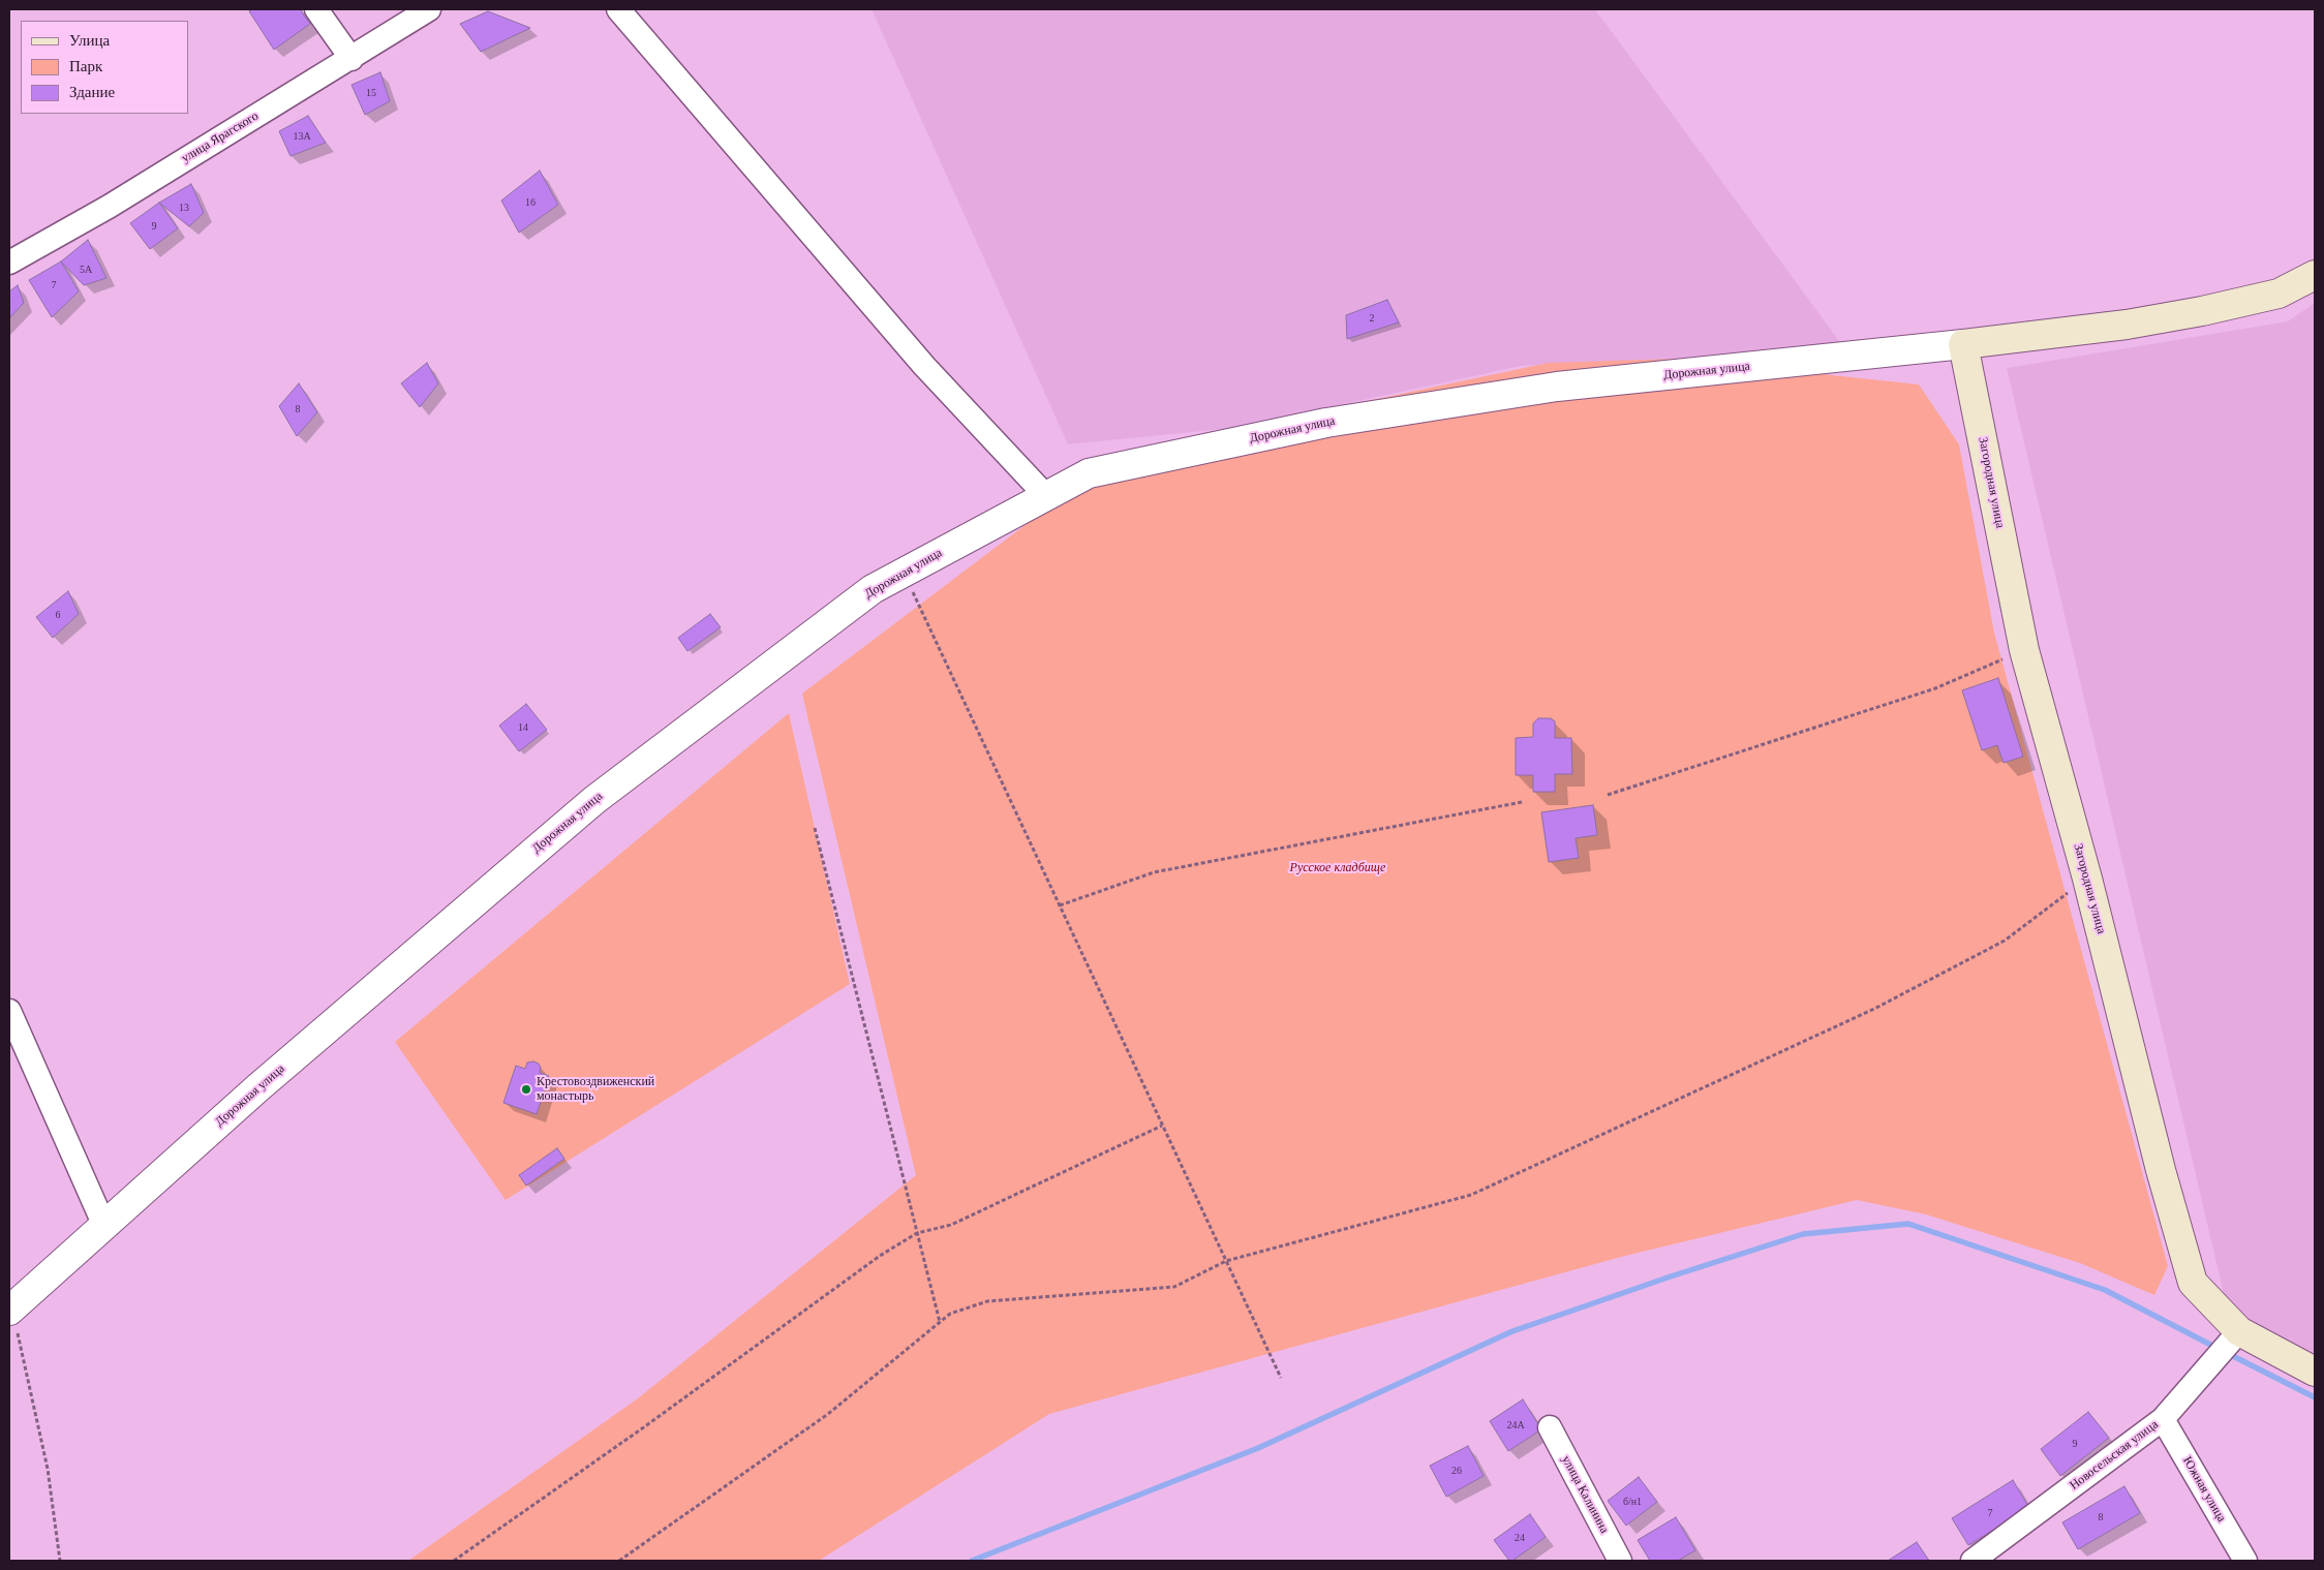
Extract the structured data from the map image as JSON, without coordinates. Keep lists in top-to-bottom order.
{
  "streets": {
    "main road": ["Загородная улица"],
    "street": [
      "улица Ярагского",
      "Дорожная улица",
      "Новосельская улица",
      "Южная улица",
      "улица Калинина"
    ]
  },
  "crossings": [
    ["Дорожная улица", "Загородная улица"],
    ["Загородная улица", "Новосельская улица"],
    ["Новосельская улица", "Южная улица"]
  ],
  "parks": ["Русское кладбище"],
  "places": ["Крестовоздвиженский монастырь"],
  "house_numbers": [
    "15",
    "13А",
    "16",
    "13",
    "9",
    "5А",
    "7",
    "2",
    "8",
    "6",
    "14",
    "24А",
    "9",
    "26",
    "б/н1",
    "7",
    "8",
    "24"
  ],
  "legend": ["Улица", "Парк", "Здание"]
}
